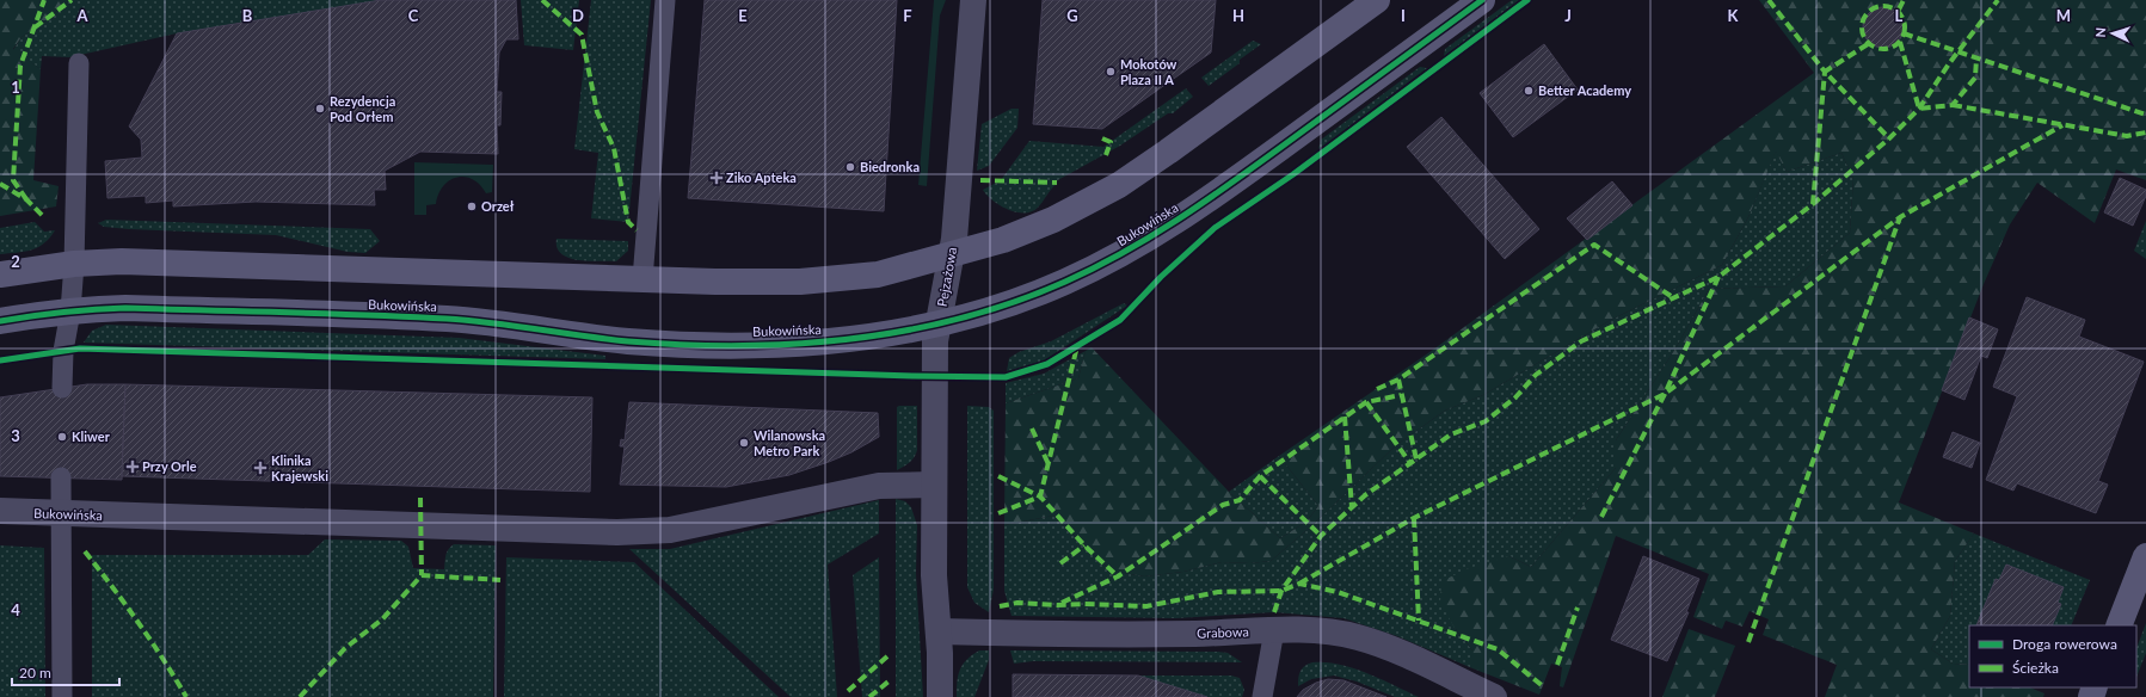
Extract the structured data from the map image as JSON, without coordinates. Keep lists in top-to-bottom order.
{
  "streets": {
    "street": ["Bukowińska", "Pejzażowa", "Grabowa"]
  },
  "crossings": [
    ["Bukowińska", "Pejzażowa"],
    ["Pejzażowa", "Grabowa"]
  ],
  "places": {
    "other": [
      "Mokotów Plaza II A",
      "Better Academy",
      "Rezydencja Pod Orłem",
      "Biedronka",
      "Orzeł",
      "Kliwer",
      "Wilanowska Metro Park"
    ],
    "health": ["Ziko Apteka", "Przy Orle", "Klinika Krajewski"]
  },
  "legend": ["Droga rowerowa", "Ścieżka"],
  "scale_bar": "20 m",
  "north": "left",
  "grid": {
    "columns": [
      "A",
      "B",
      "C",
      "D",
      "E",
      "F",
      "G",
      "H",
      "I",
      "J",
      "K",
      "L",
      "M"
    ],
    "rows": [
      "1",
      "2",
      "3",
      "4"
    ]
  }
}
